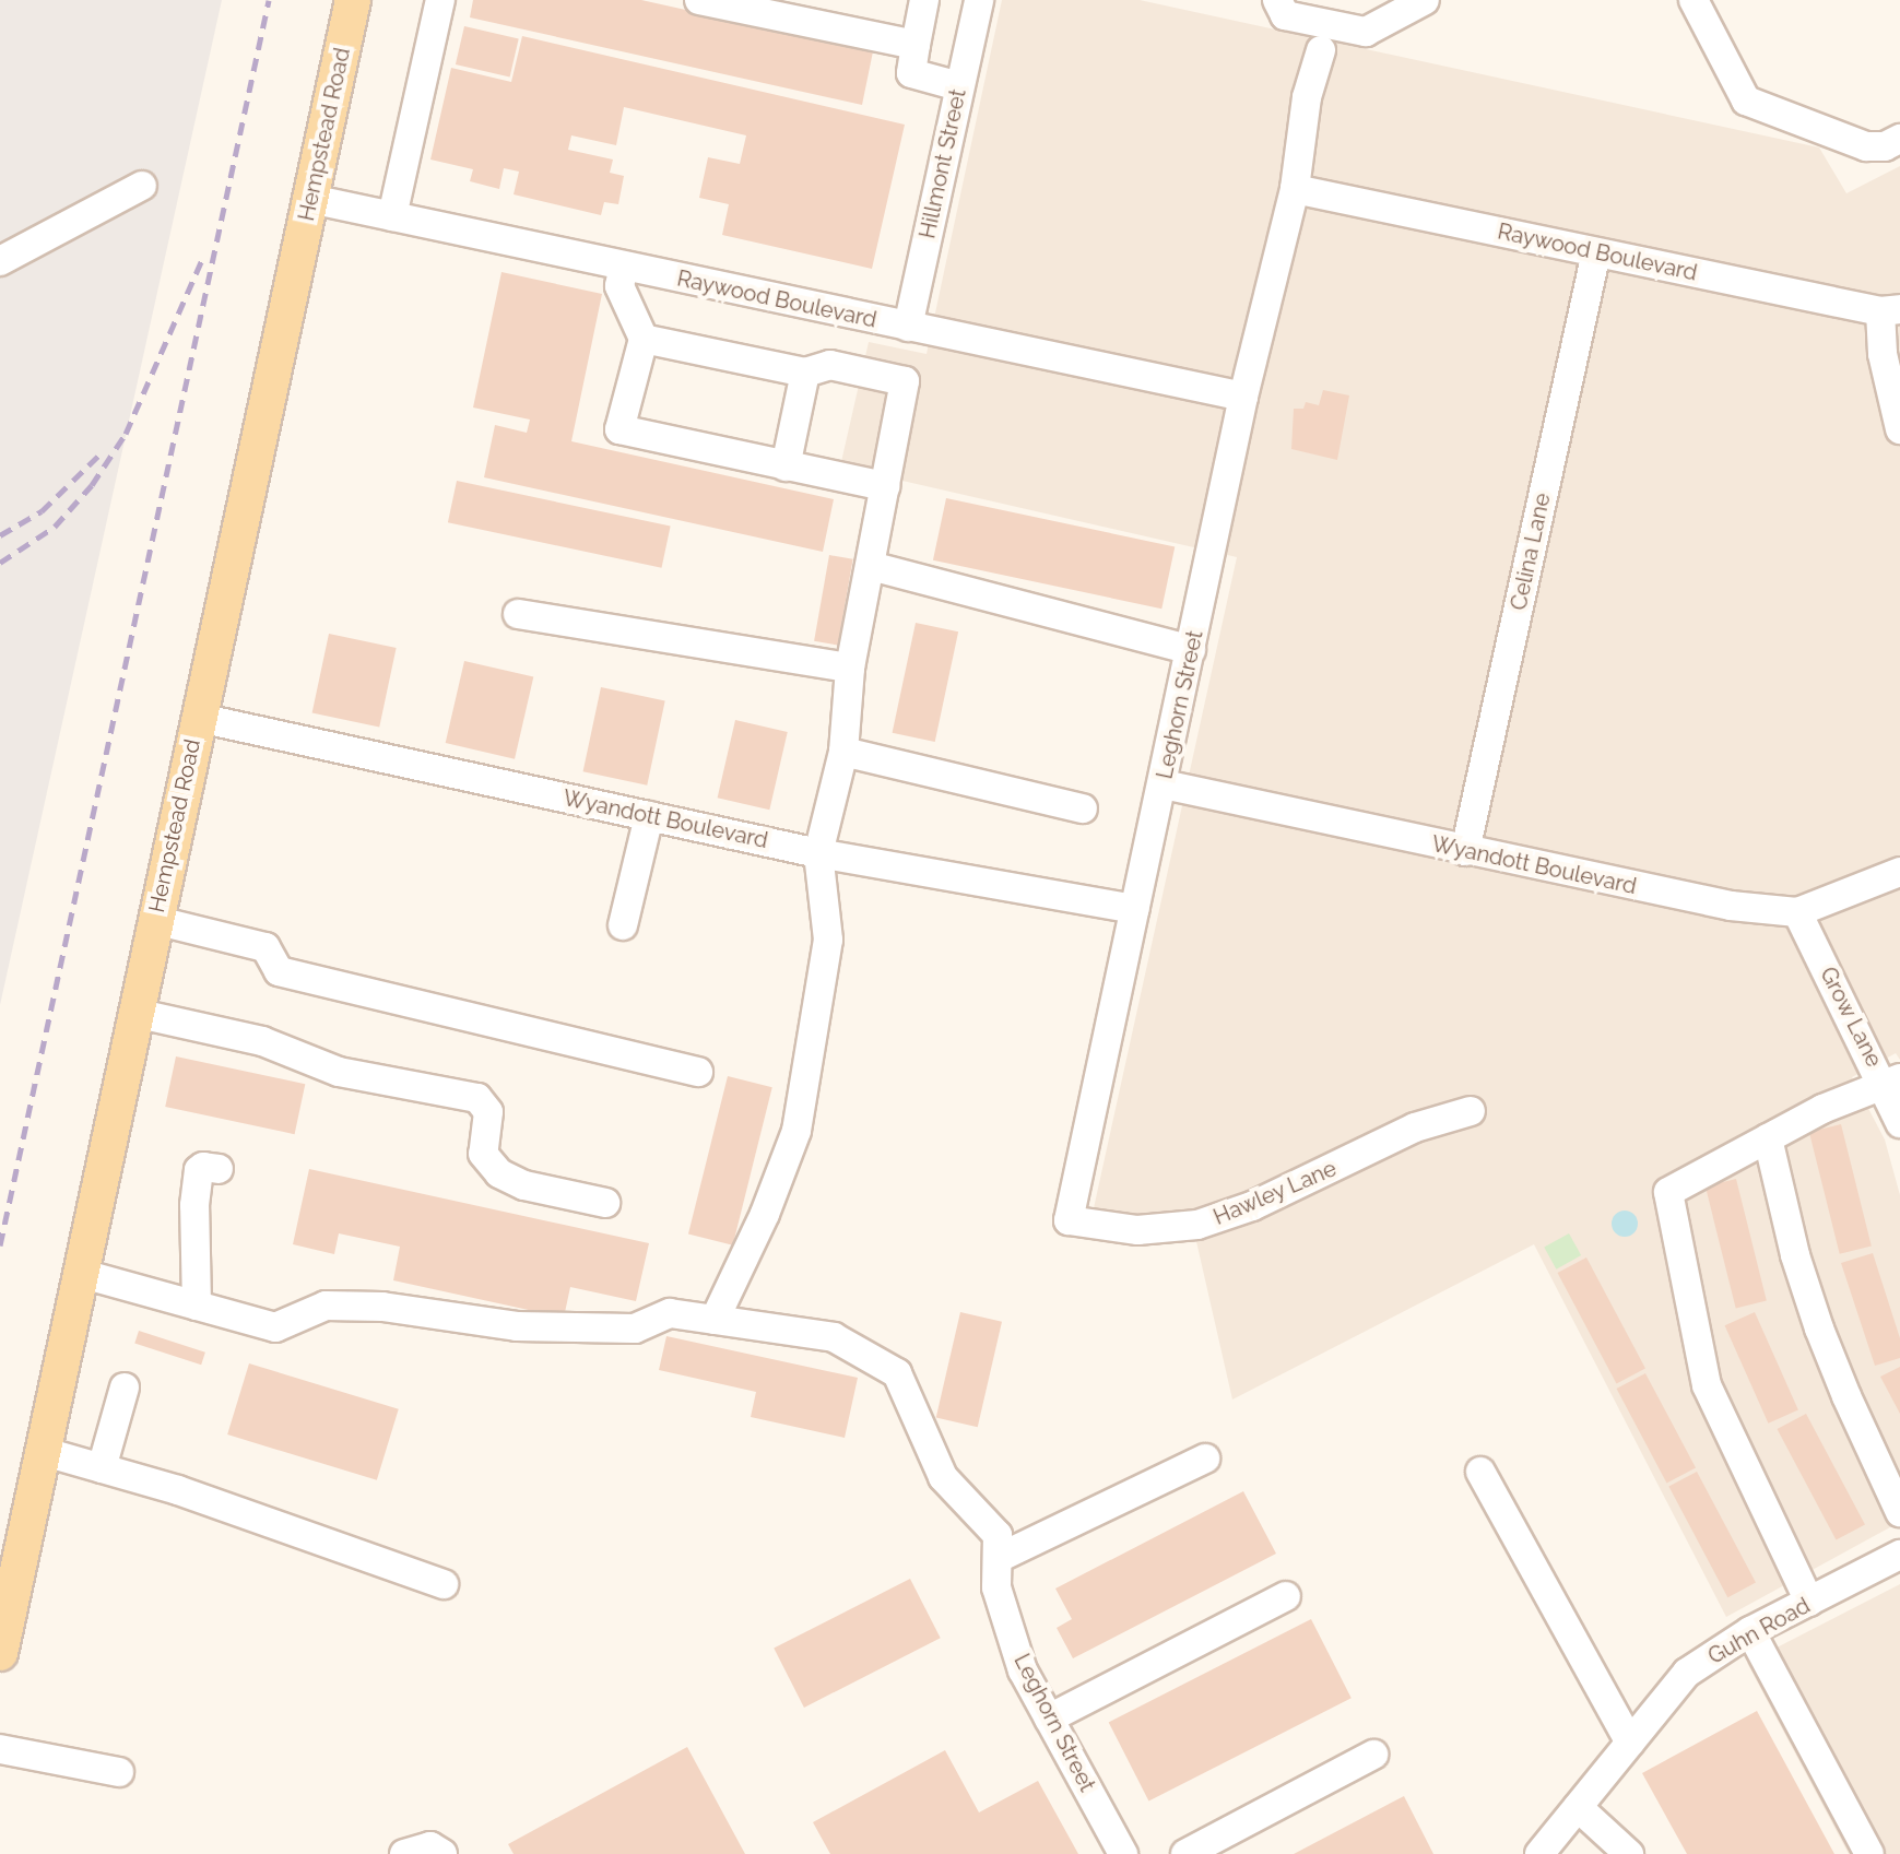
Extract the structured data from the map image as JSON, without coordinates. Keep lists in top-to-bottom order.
{
  "streets": {
    "main road": ["Hempstead Road"],
    "street": [
      "Hillmont Street",
      "Raywood Boulevard",
      "Celina Lane",
      "Leghorn Street",
      "Wyandott Boulevard",
      "Grow Lane",
      "Hawley Lane",
      "Guhn Road"
    ]
  },
  "crossings": [
    ["Hempstead Road", "Raywood Boulevard"],
    ["Hempstead Road", "Wyandott Boulevard"],
    ["Hillmont Street", "Raywood Boulevard"],
    ["Raywood Boulevard", "Celina Lane"],
    ["Raywood Boulevard", "Leghorn Street"],
    ["Celina Lane", "Wyandott Boulevard"],
    ["Leghorn Street", "Wyandott Boulevard"],
    ["Leghorn Street", "Hawley Lane"],
    ["Wyandott Boulevard", "Grow Lane"]
  ]
}
